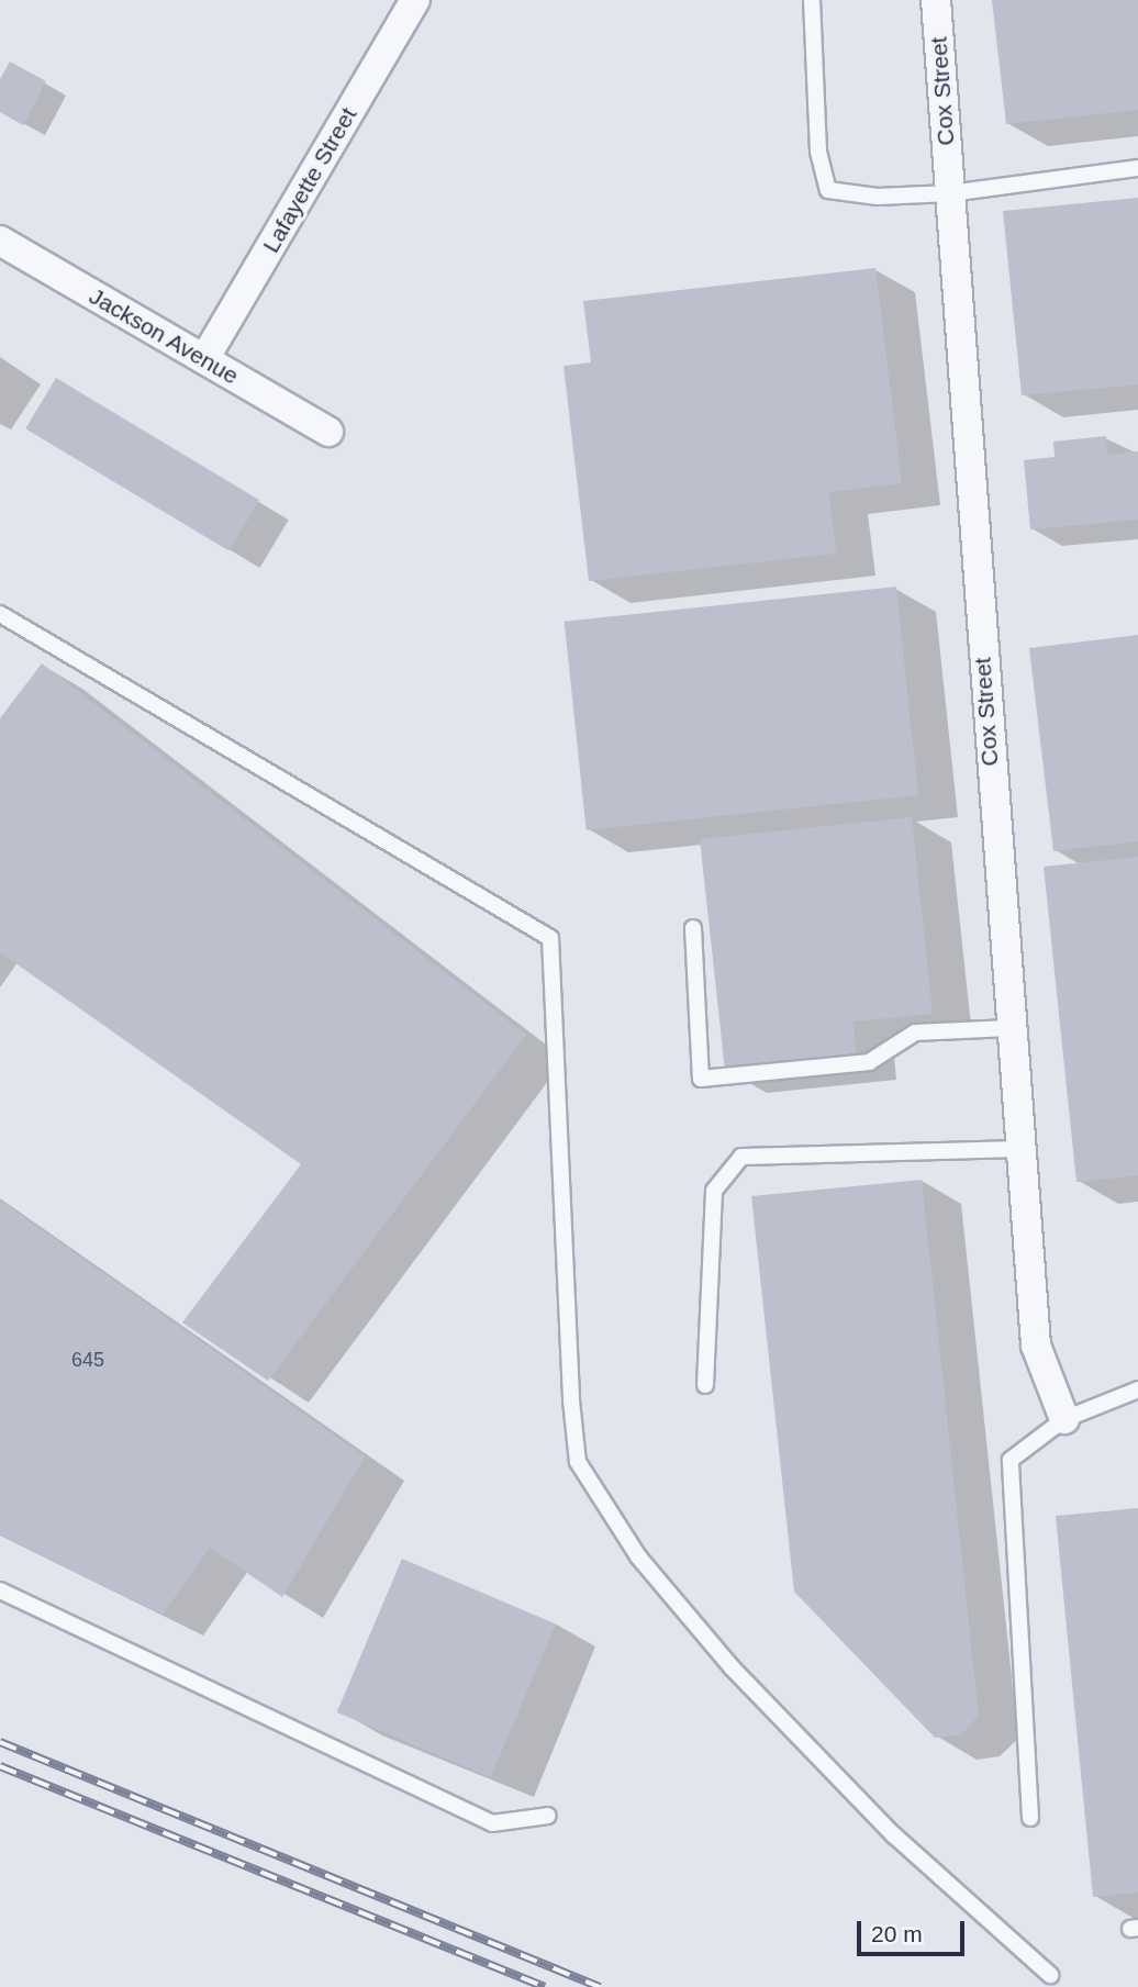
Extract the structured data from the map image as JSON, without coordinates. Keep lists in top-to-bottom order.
{
  "streets": {
    "street": ["Cox Street", "Lafayette Street", "Jackson Avenue"]
  },
  "crossings": [
    ["Lafayette Street", "Jackson Avenue"]
  ],
  "house_numbers": ["645"],
  "scale_bar": "20 m"
}
